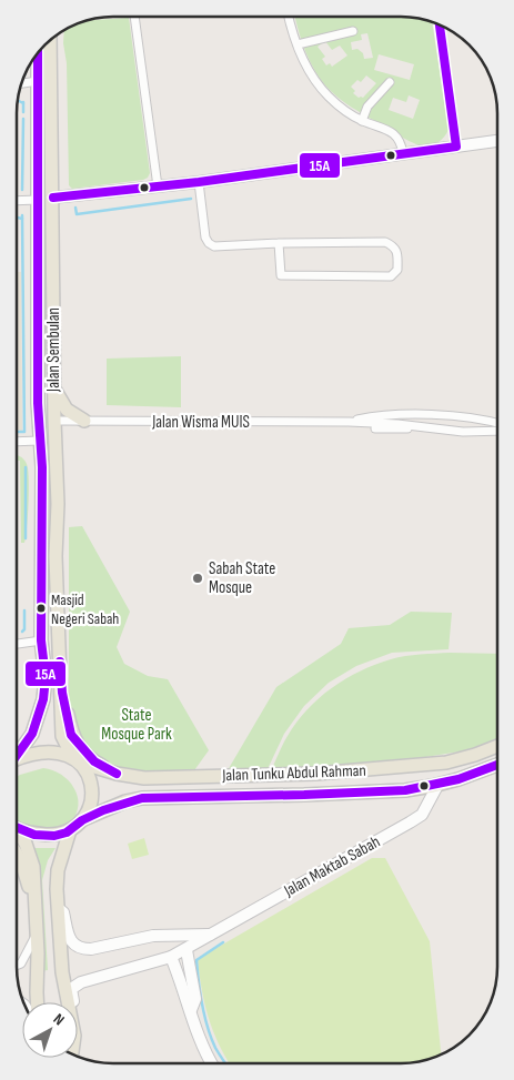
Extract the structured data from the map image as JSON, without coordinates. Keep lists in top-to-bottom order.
{
  "streets": {
    "main road": ["Jalan Sembulan", "Jalan Tunku Abdul Rahman"],
    "street": ["Jalan Wisma MUIS", "Jalan Maktab Sabah"]
  },
  "crossings": [
    ["Jalan Sembulan", "Jalan Wisma MUIS"],
    ["Jalan Sembulan", "Jalan Tunku Abdul Rahman"],
    ["Jalan Tunku Abdul Rahman", "Jalan Maktab Sabah"]
  ],
  "parks": ["State Mosque Park"],
  "places": ["Sabah State Mosque", "Masjid Negeri Sabah"],
  "lines": ["transit line 15A"],
  "north": "top right"
}
